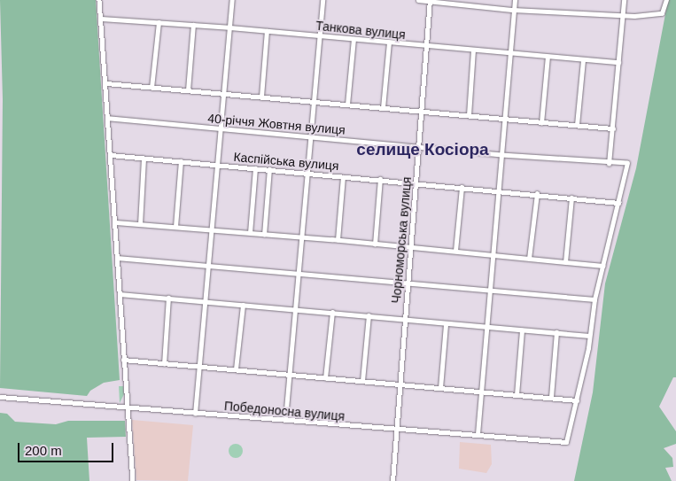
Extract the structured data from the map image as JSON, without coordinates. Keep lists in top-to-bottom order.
{
  "streets": {
    "street": [
      "Танкова вулиця",
      "40-річчя Жовтня вулиця",
      "Каспійська вулиця",
      "Чорноморська вулиця",
      "Победоносна вулиця"
    ]
  },
  "crossings": [
    ["Танкова вулиця", "Чорноморська вулиця"],
    ["40-річчя Жовтня вулиця", "Каспійська вулиця"],
    ["40-річчя Жовтня вулиця", "Чорноморська вулиця"],
    ["Каспійська вулиця", "Чорноморська вулиця"],
    ["Чорноморська вулиця", "Победоносна вулиця"]
  ],
  "districts": ["селище Косіора"],
  "scale_bar": "200 m"
}
